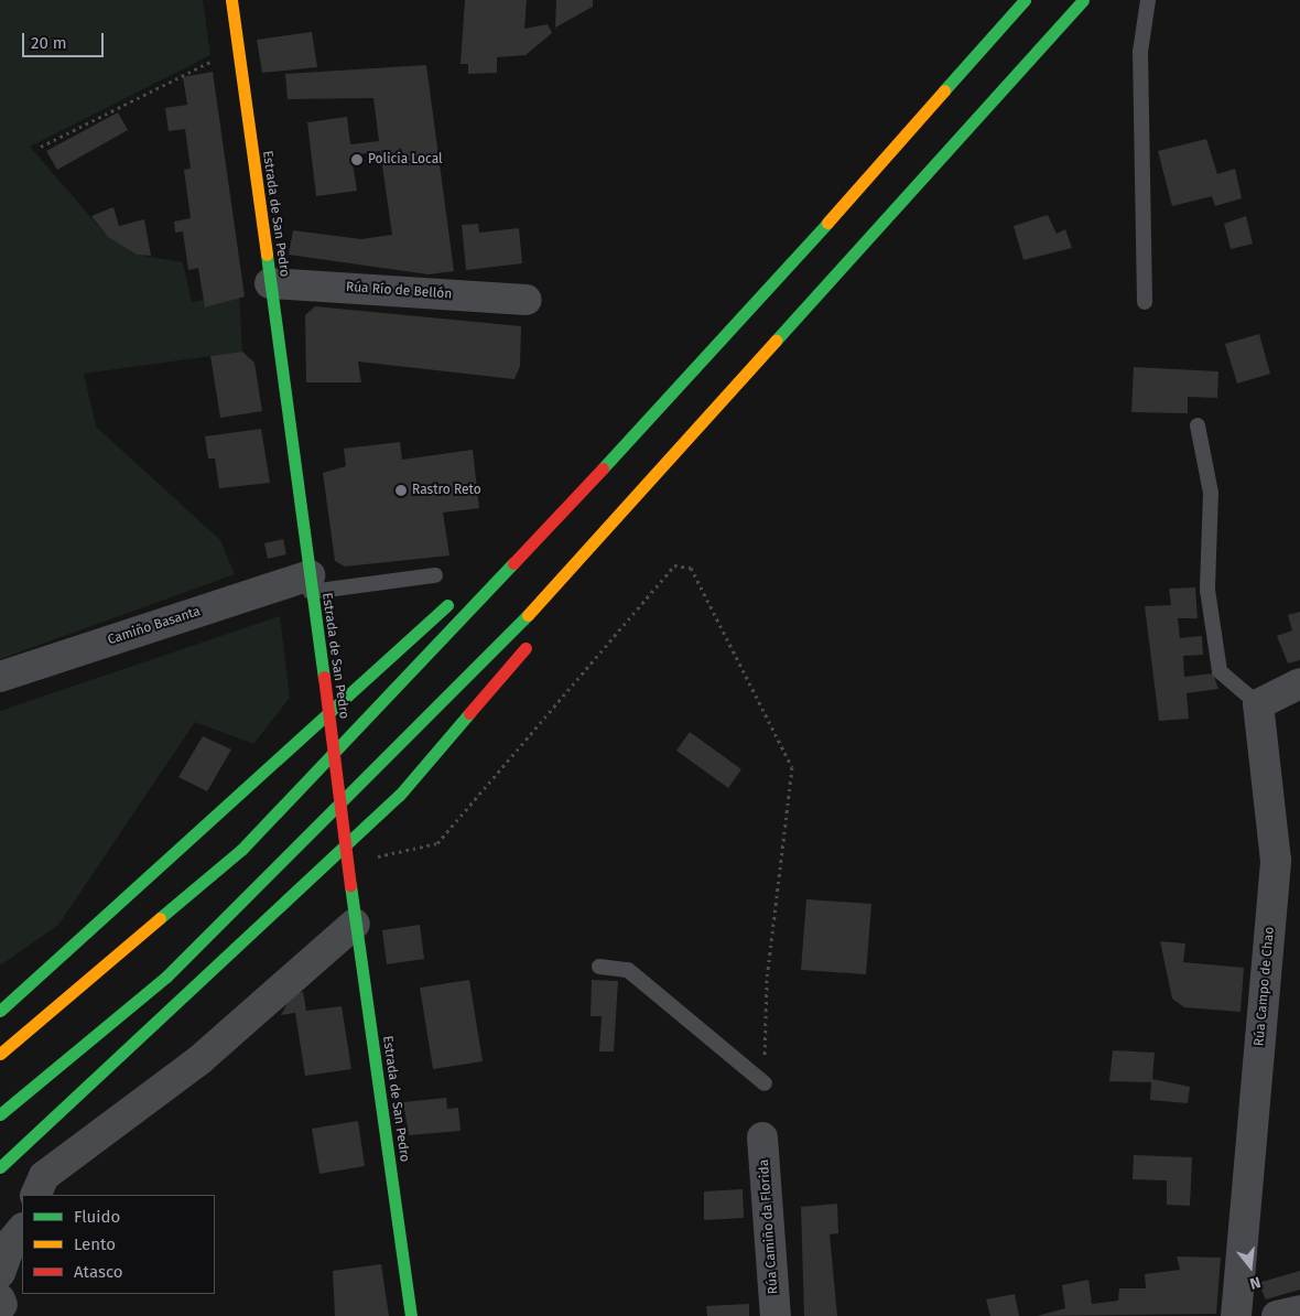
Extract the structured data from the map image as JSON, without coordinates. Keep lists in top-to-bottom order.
{
  "streets": {
    "main road": ["Estrada de San Pedro"],
    "street": [
      "Rúa Río de Bellón",
      "Camiño Basanta",
      "Rúa Campo de Chao",
      "Rúa Camiño da Florida"
    ]
  },
  "crossings": [
    ["Estrada de San Pedro", "Rúa Río de Bellón"],
    ["Estrada de San Pedro", "Camiño Basanta"]
  ],
  "places": ["Policía Local", "Rastro Reto"],
  "legend": ["Fluido", "Lento", "Atasco"],
  "scale_bar": "20 m",
  "north": "bottom"
}
